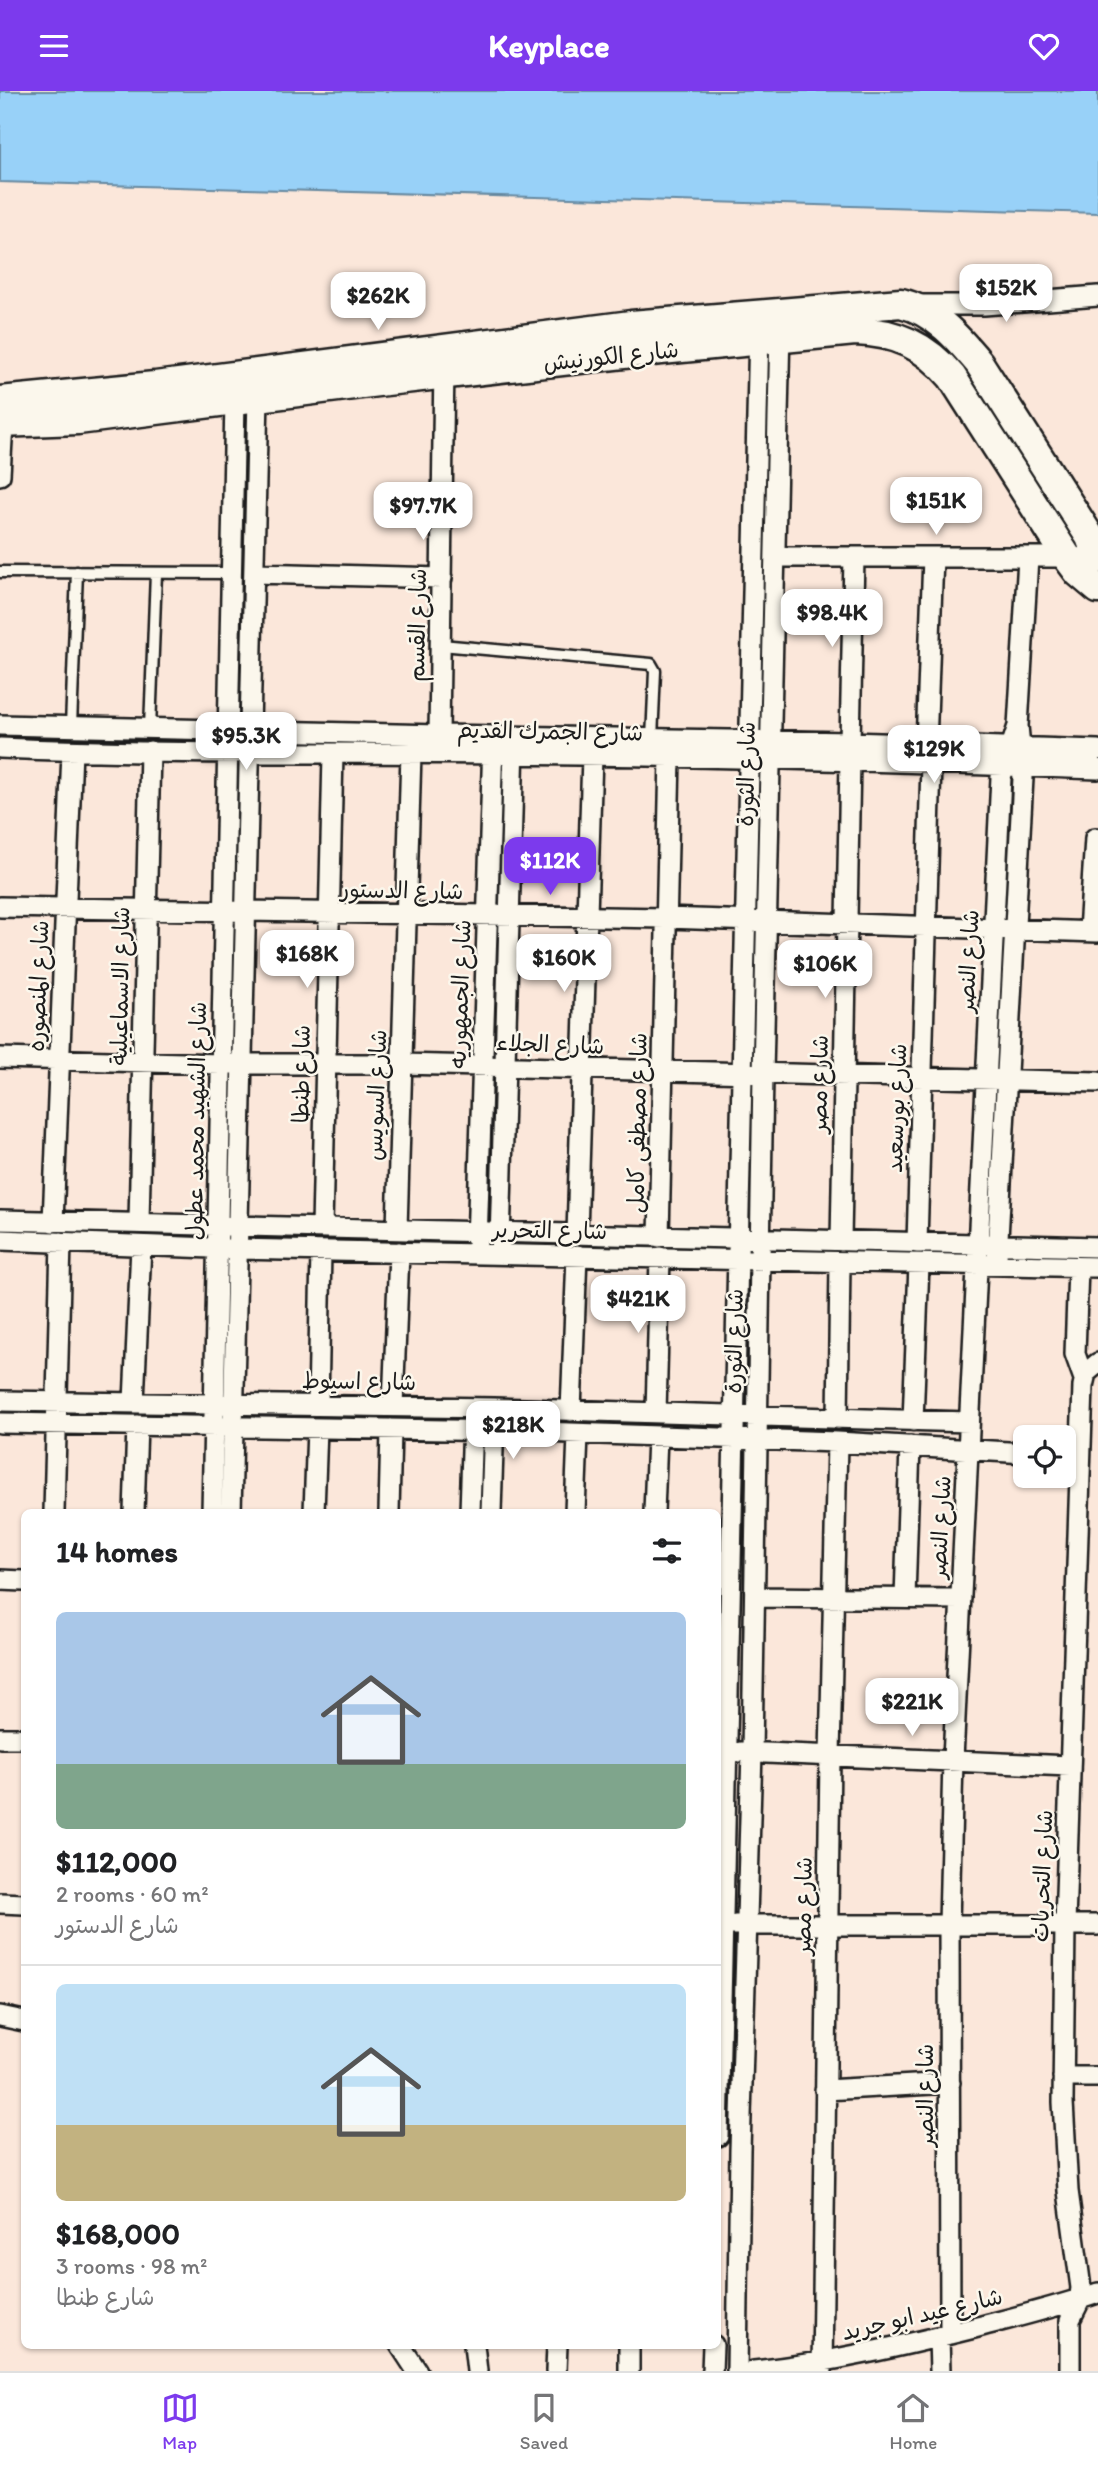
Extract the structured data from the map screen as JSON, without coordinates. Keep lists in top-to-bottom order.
{
  "streets": {
    "main road": ["شارع الكورنيش"],
    "street": [
      "شارع القسم",
      "شارع الجمرك القديم",
      "شارع الثورة",
      "شارع الدستور",
      "شارع النصر",
      "شارع المنصوره",
      "شارع الاسماعيلية",
      "شارع الجمهوريه",
      "شارع الجلاء",
      "شارع طنطا",
      "شارع مصر",
      "شارع السويس",
      "شارع بورسعيد",
      "شارع الشهيد محمد عطول",
      "شارع مصطفى كامل",
      "شارع التحرير",
      "شارع اسيوط",
      "شارع التحريات",
      "شارع عيد ابو جريد"
    ]
  },
  "crossings": [
    ["شارع الكورنيش", "شارع القسم"],
    ["شارع الكورنيش", "شارع الثورة"],
    ["شارع الكورنيش", "شارع الشهيد محمد عطول"],
    ["شارع القسم", "شارع الجمرك القديم"],
    ["شارع الجمرك القديم", "شارع الثورة"],
    ["شارع الجمرك القديم", "شارع النصر"],
    ["شارع الجمرك القديم", "شارع المنصوره"],
    ["شارع الجمرك القديم", "شارع الاسماعيلية"],
    ["شارع الجمرك القديم", "شارع الجمهوريه"],
    ["شارع الجمرك القديم", "شارع طنطا"],
    ["شارع الجمرك القديم", "شارع مصر"],
    ["شارع الجمرك القديم", "شارع السويس"],
    ["شارع الجمرك القديم", "شارع بورسعيد"],
    ["شارع الجمرك القديم", "شارع الشهيد محمد عطول"],
    ["شارع الجمرك القديم", "شارع مصطفى كامل"],
    ["شارع الثورة", "شارع الدستور"],
    ["شارع الثورة", "شارع الجلاء"],
    ["شارع الثورة", "شارع التحرير"],
    ["شارع الثورة", "شارع اسيوط"],
    ["شارع الدستور", "شارع النصر"],
    ["شارع الدستور", "شارع المنصوره"],
    ["شارع الدستور", "شارع الاسماعيلية"],
    ["شارع الدستور", "شارع الجمهوريه"],
    ["شارع الدستور", "شارع طنطا"],
    ["شارع الدستور", "شارع مصر"],
    ["شارع الدستور", "شارع السويس"],
    ["شارع الدستور", "شارع بورسعيد"],
    ["شارع الدستور", "شارع الشهيد محمد عطول"],
    ["شارع الدستور", "شارع مصطفى كامل"],
    ["شارع النصر", "شارع الجلاء"],
    ["شارع النصر", "شارع التحرير"],
    ["شارع النصر", "شارع اسيوط"],
    ["شارع النصر", "شارع عيد ابو جريد"],
    ["شارع المنصوره", "شارع الجلاء"],
    ["شارع المنصوره", "شارع التحرير"],
    ["شارع الاسماعيلية", "شارع الجلاء"],
    ["شارع الاسماعيلية", "شارع التحرير"],
    ["شارع الجمهوريه", "شارع الجلاء"],
    ["شارع الجمهوريه", "شارع التحرير"],
    ["شارع الجلاء", "شارع طنطا"],
    ["شارع الجلاء", "شارع مصر"],
    ["شارع الجلاء", "شارع السويس"],
    ["شارع الجلاء", "شارع بورسعيد"],
    ["شارع الجلاء", "شارع الشهيد محمد عطول"],
    ["شارع الجلاء", "شارع مصطفى كامل"],
    ["شارع طنطا", "شارع التحرير"],
    ["شارع مصر", "شارع التحرير"],
    ["شارع مصر", "شارع اسيوط"],
    ["شارع مصر", "شارع عيد ابو جريد"],
    ["شارع السويس", "شارع التحرير"],
    ["شارع بورسعيد", "شارع التحرير"],
    ["شارع الشهيد محمد عطول", "شارع التحرير"],
    ["شارع الشهيد محمد عطول", "شارع اسيوط"],
    ["شارع مصطفى كامل", "شارع التحرير"],
    ["شارع التحرير", "شارع التحريات"],
    ["شارع التحريات", "شارع عيد ابو جريد"]
  ],
  "page": {
    "header": "Keyplace",
    "price": [
      "$152K",
      "$262K",
      "$151K",
      "$97.7K",
      "$98.4K",
      "$95.3K",
      "$129K",
      "$112K",
      "$168K",
      "$160K",
      "$106K",
      "$421K",
      "$218K",
      "$221K"
    ],
    "heading": "14 homes",
    "list": [
      {
        "name": "$112,000",
        "note": "2 rooms · 60 m² · شارع الدستور"
      },
      {
        "name": "$168,000",
        "note": "3 rooms · 98 m² · شارع طنطا"
      }
    ],
    "tabs": ["Map", "Saved", "Home"]
  }
}
